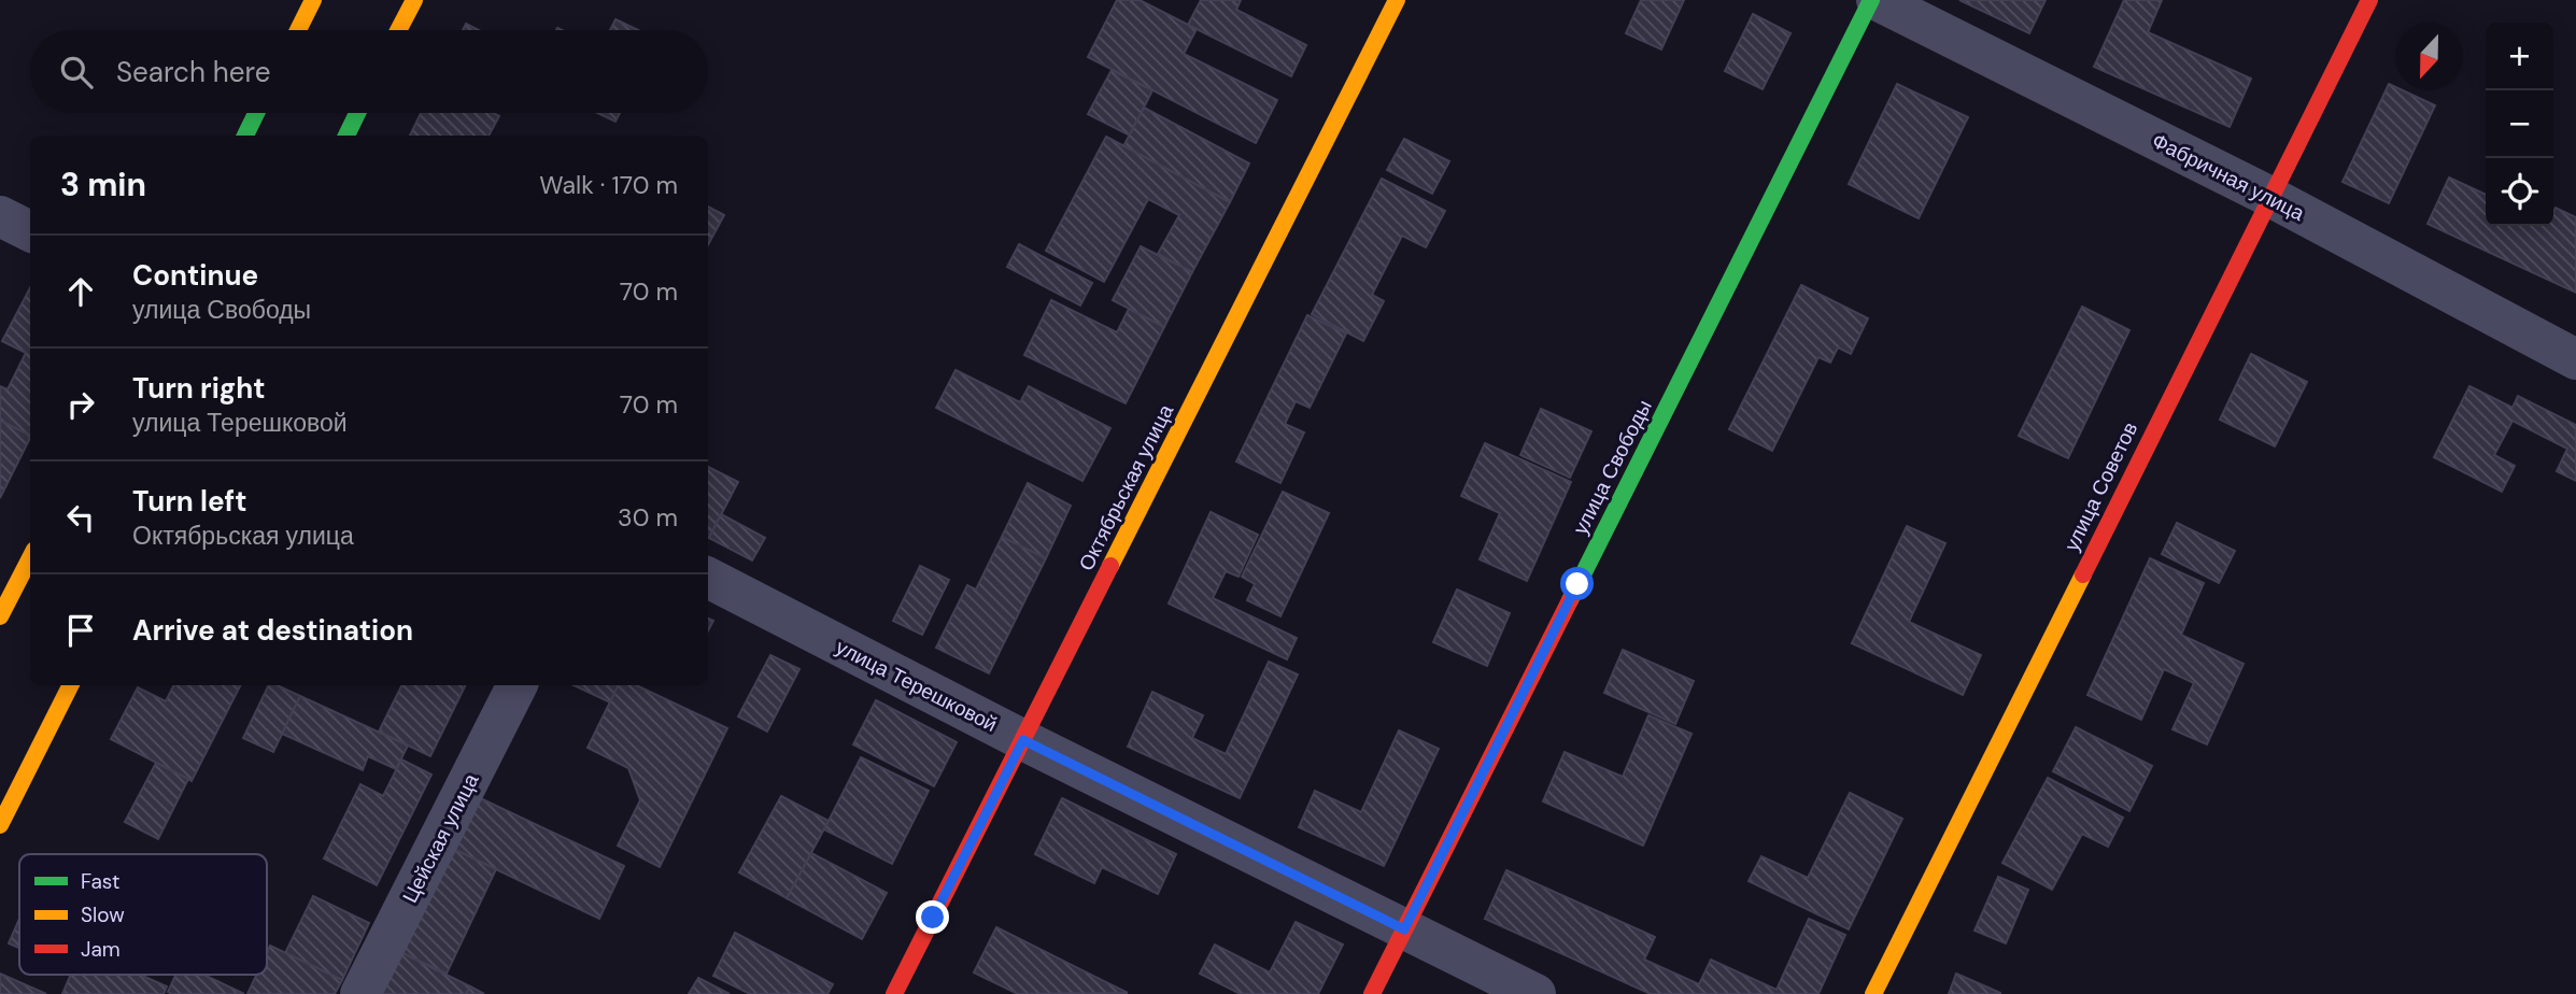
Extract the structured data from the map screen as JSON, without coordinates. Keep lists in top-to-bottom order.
{
  "streets": {
    "street": [
      "Фабричная улица",
      "улица Свободы",
      "улица Советов",
      "Октябрьская улица",
      "улица Терешковой",
      "Цейская улица"
    ]
  },
  "crossings": [
    ["Фабричная улица", "улица Свободы"],
    ["Фабричная улица", "улица Советов"],
    ["улица Свободы", "улица Терешковой"],
    ["Октябрьская улица", "улица Терешковой"]
  ],
  "legend": ["Fast", "Slow", "Jam"],
  "north": "bottom",
  "page": {
    "map_buttons": ["+", "−"],
    "search": "Search here",
    "heading": ["3 min", "Walk · 170 m"],
    "list": [
      ["Continue", "улица Свободы", "70 m"],
      ["Turn right", "улица Терешковой", "70 m"],
      ["Turn left", "Октябрьская улица", "30 m"],
      "Arrive at destination"
    ]
  }
}
